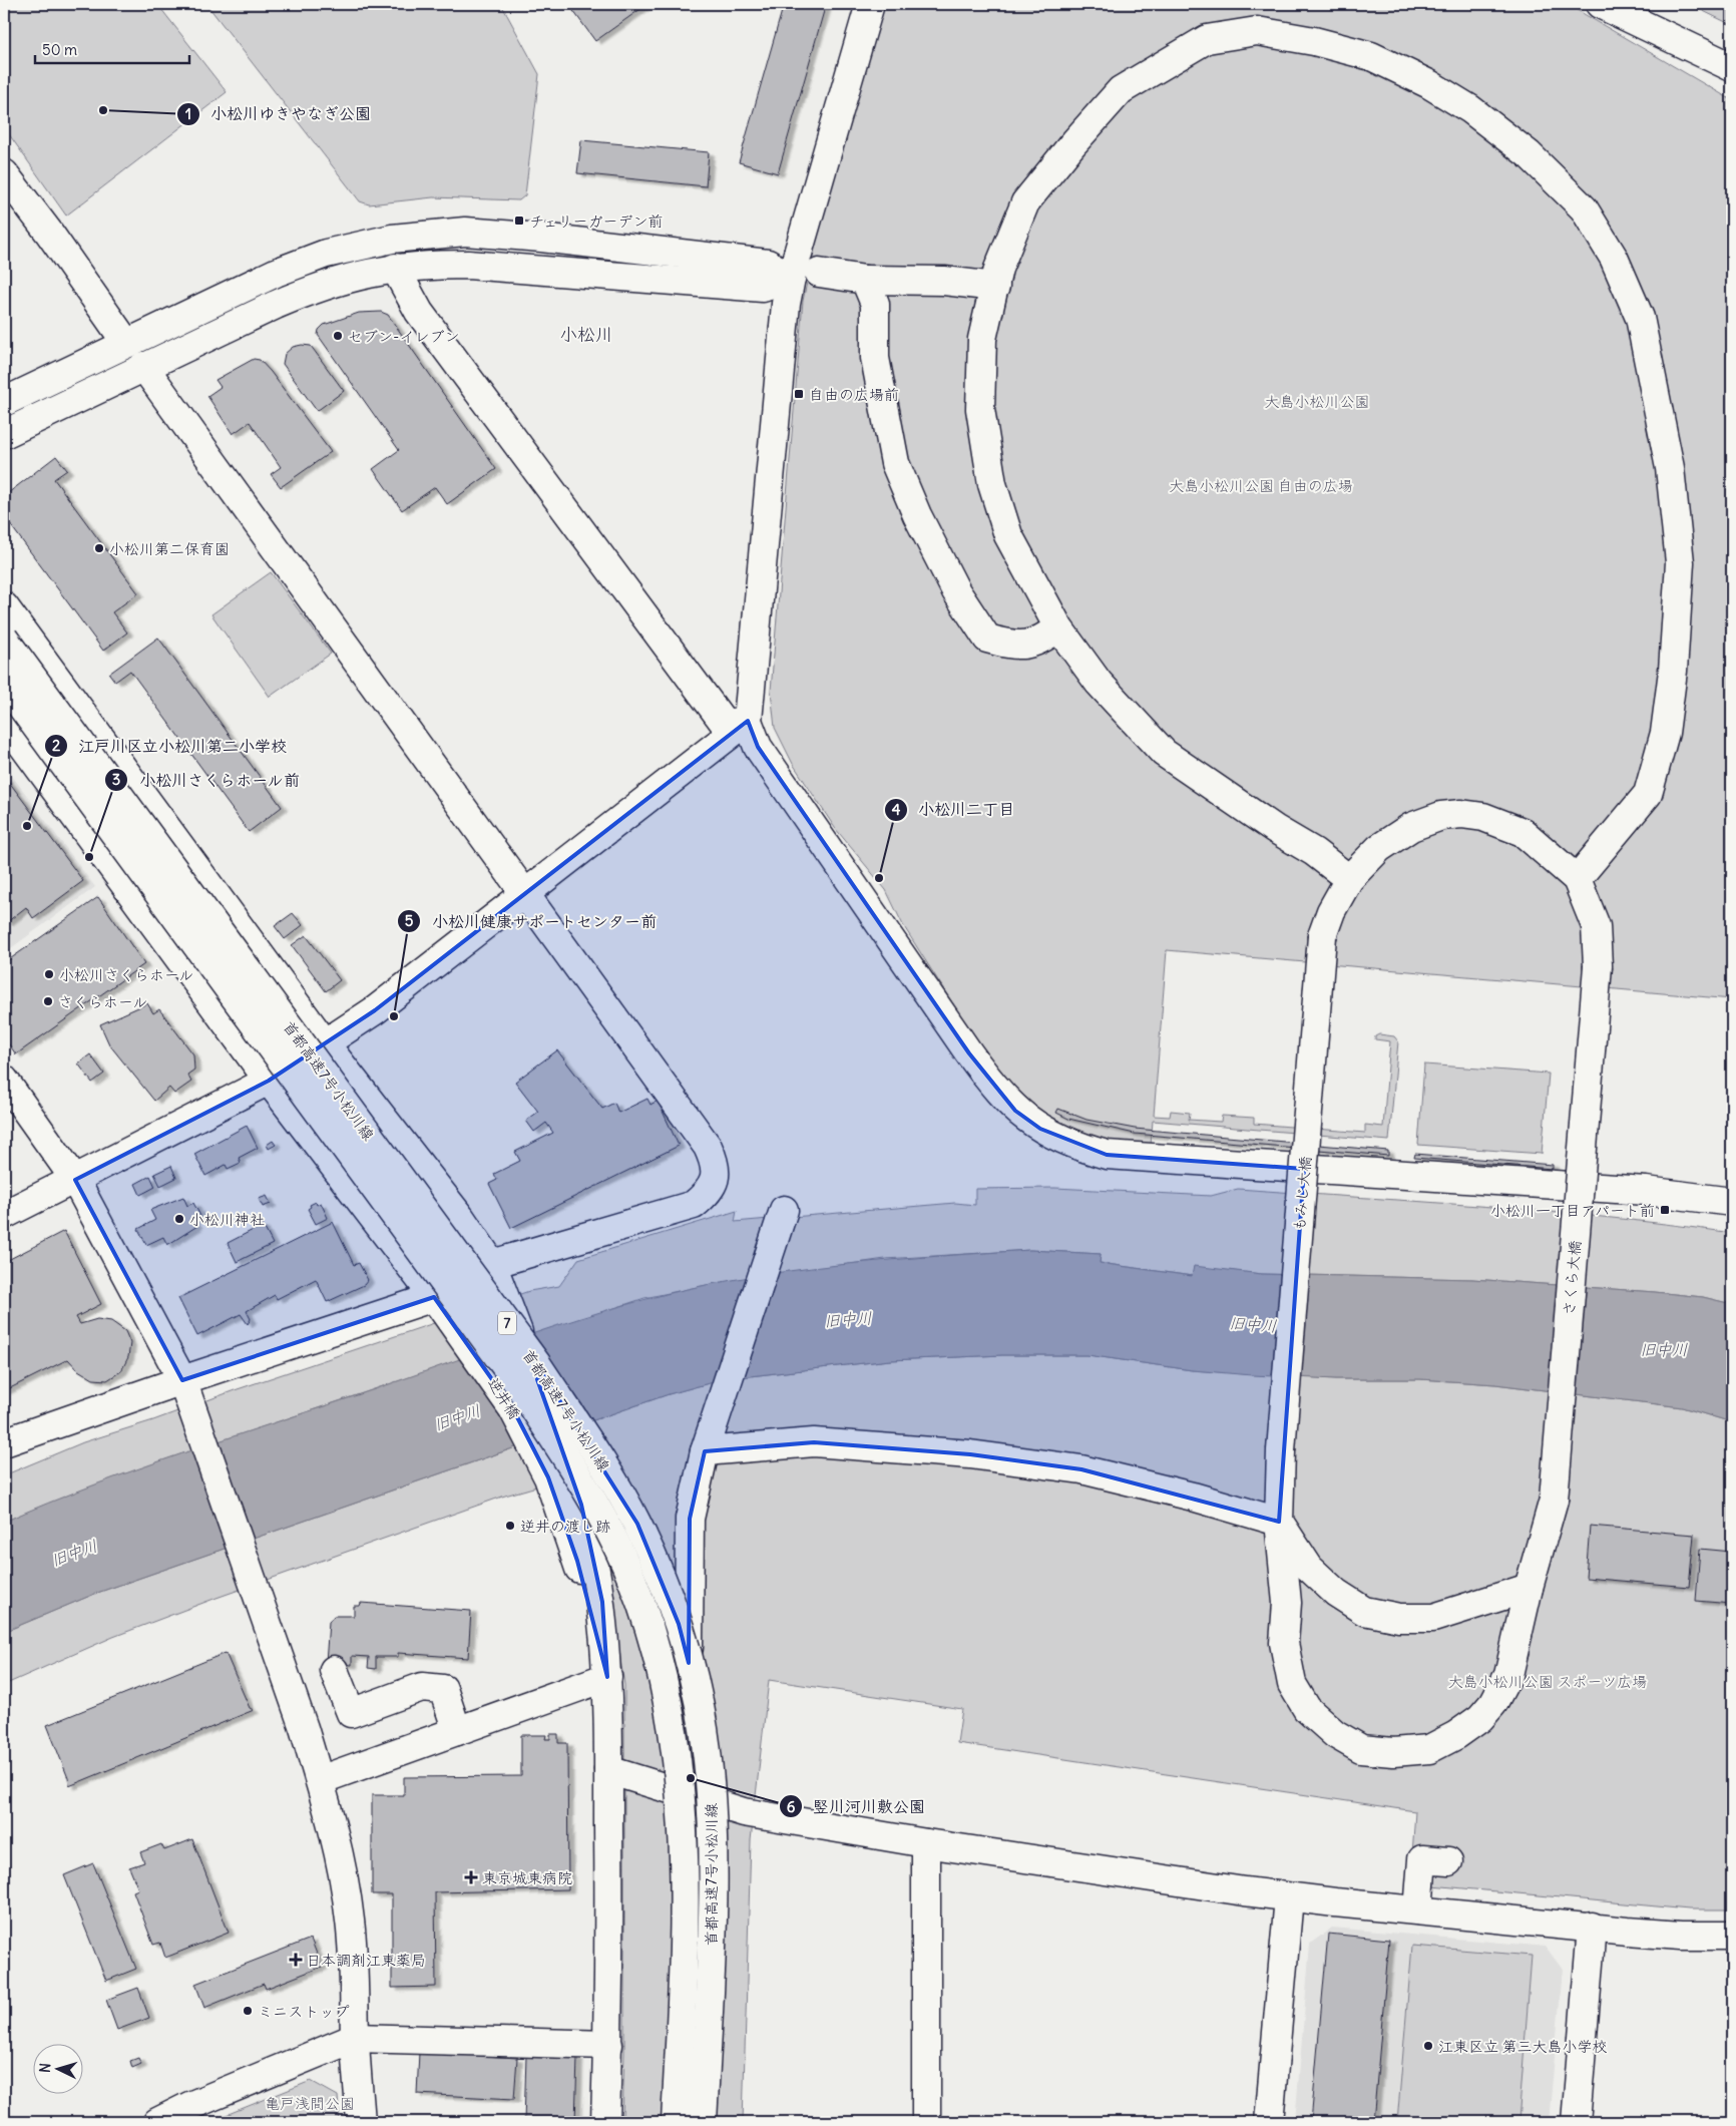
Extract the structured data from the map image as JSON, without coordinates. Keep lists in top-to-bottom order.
{
  "streets": {
    "main road": [
      "首都高速7号小松川線",
      "もみじ大橋",
      "さくら大橋",
      "7",
      "逆井橋"
    ]
  },
  "crossings": [
    ["もみじ大橋", "さくら大橋"]
  ],
  "districts": ["小松川"],
  "water": ["旧中川"],
  "parks": [
    "大島小松川公園",
    "大島小松川公園 自由の広場",
    "大島小松川公園 スポーツ広場",
    "亀戸浅間公園"
  ],
  "places": {
    "other": [
      "小松川ゆきやなぎ公園",
      "セブン-イレブン",
      "小松川第二保育園",
      "江戸川区立小松川第二小学校",
      "小松川さくらホール前",
      "小松川二丁目",
      "小松川さくらホール",
      "さくらホール",
      "小松川健康サポートセンター前",
      "小松川神社",
      "逆井の渡し跡",
      "竪川河川敷公園",
      "ミニストップ",
      "江東区立 第三大島小学校"
    ],
    "transit": ["チェリーガーデン前", "自由の広場前", "小松川一丁目アパート前"],
    "health": ["東京城東病院", "日本調剤江東薬局"]
  },
  "scale_bar": "50 m",
  "north": "left"
}
